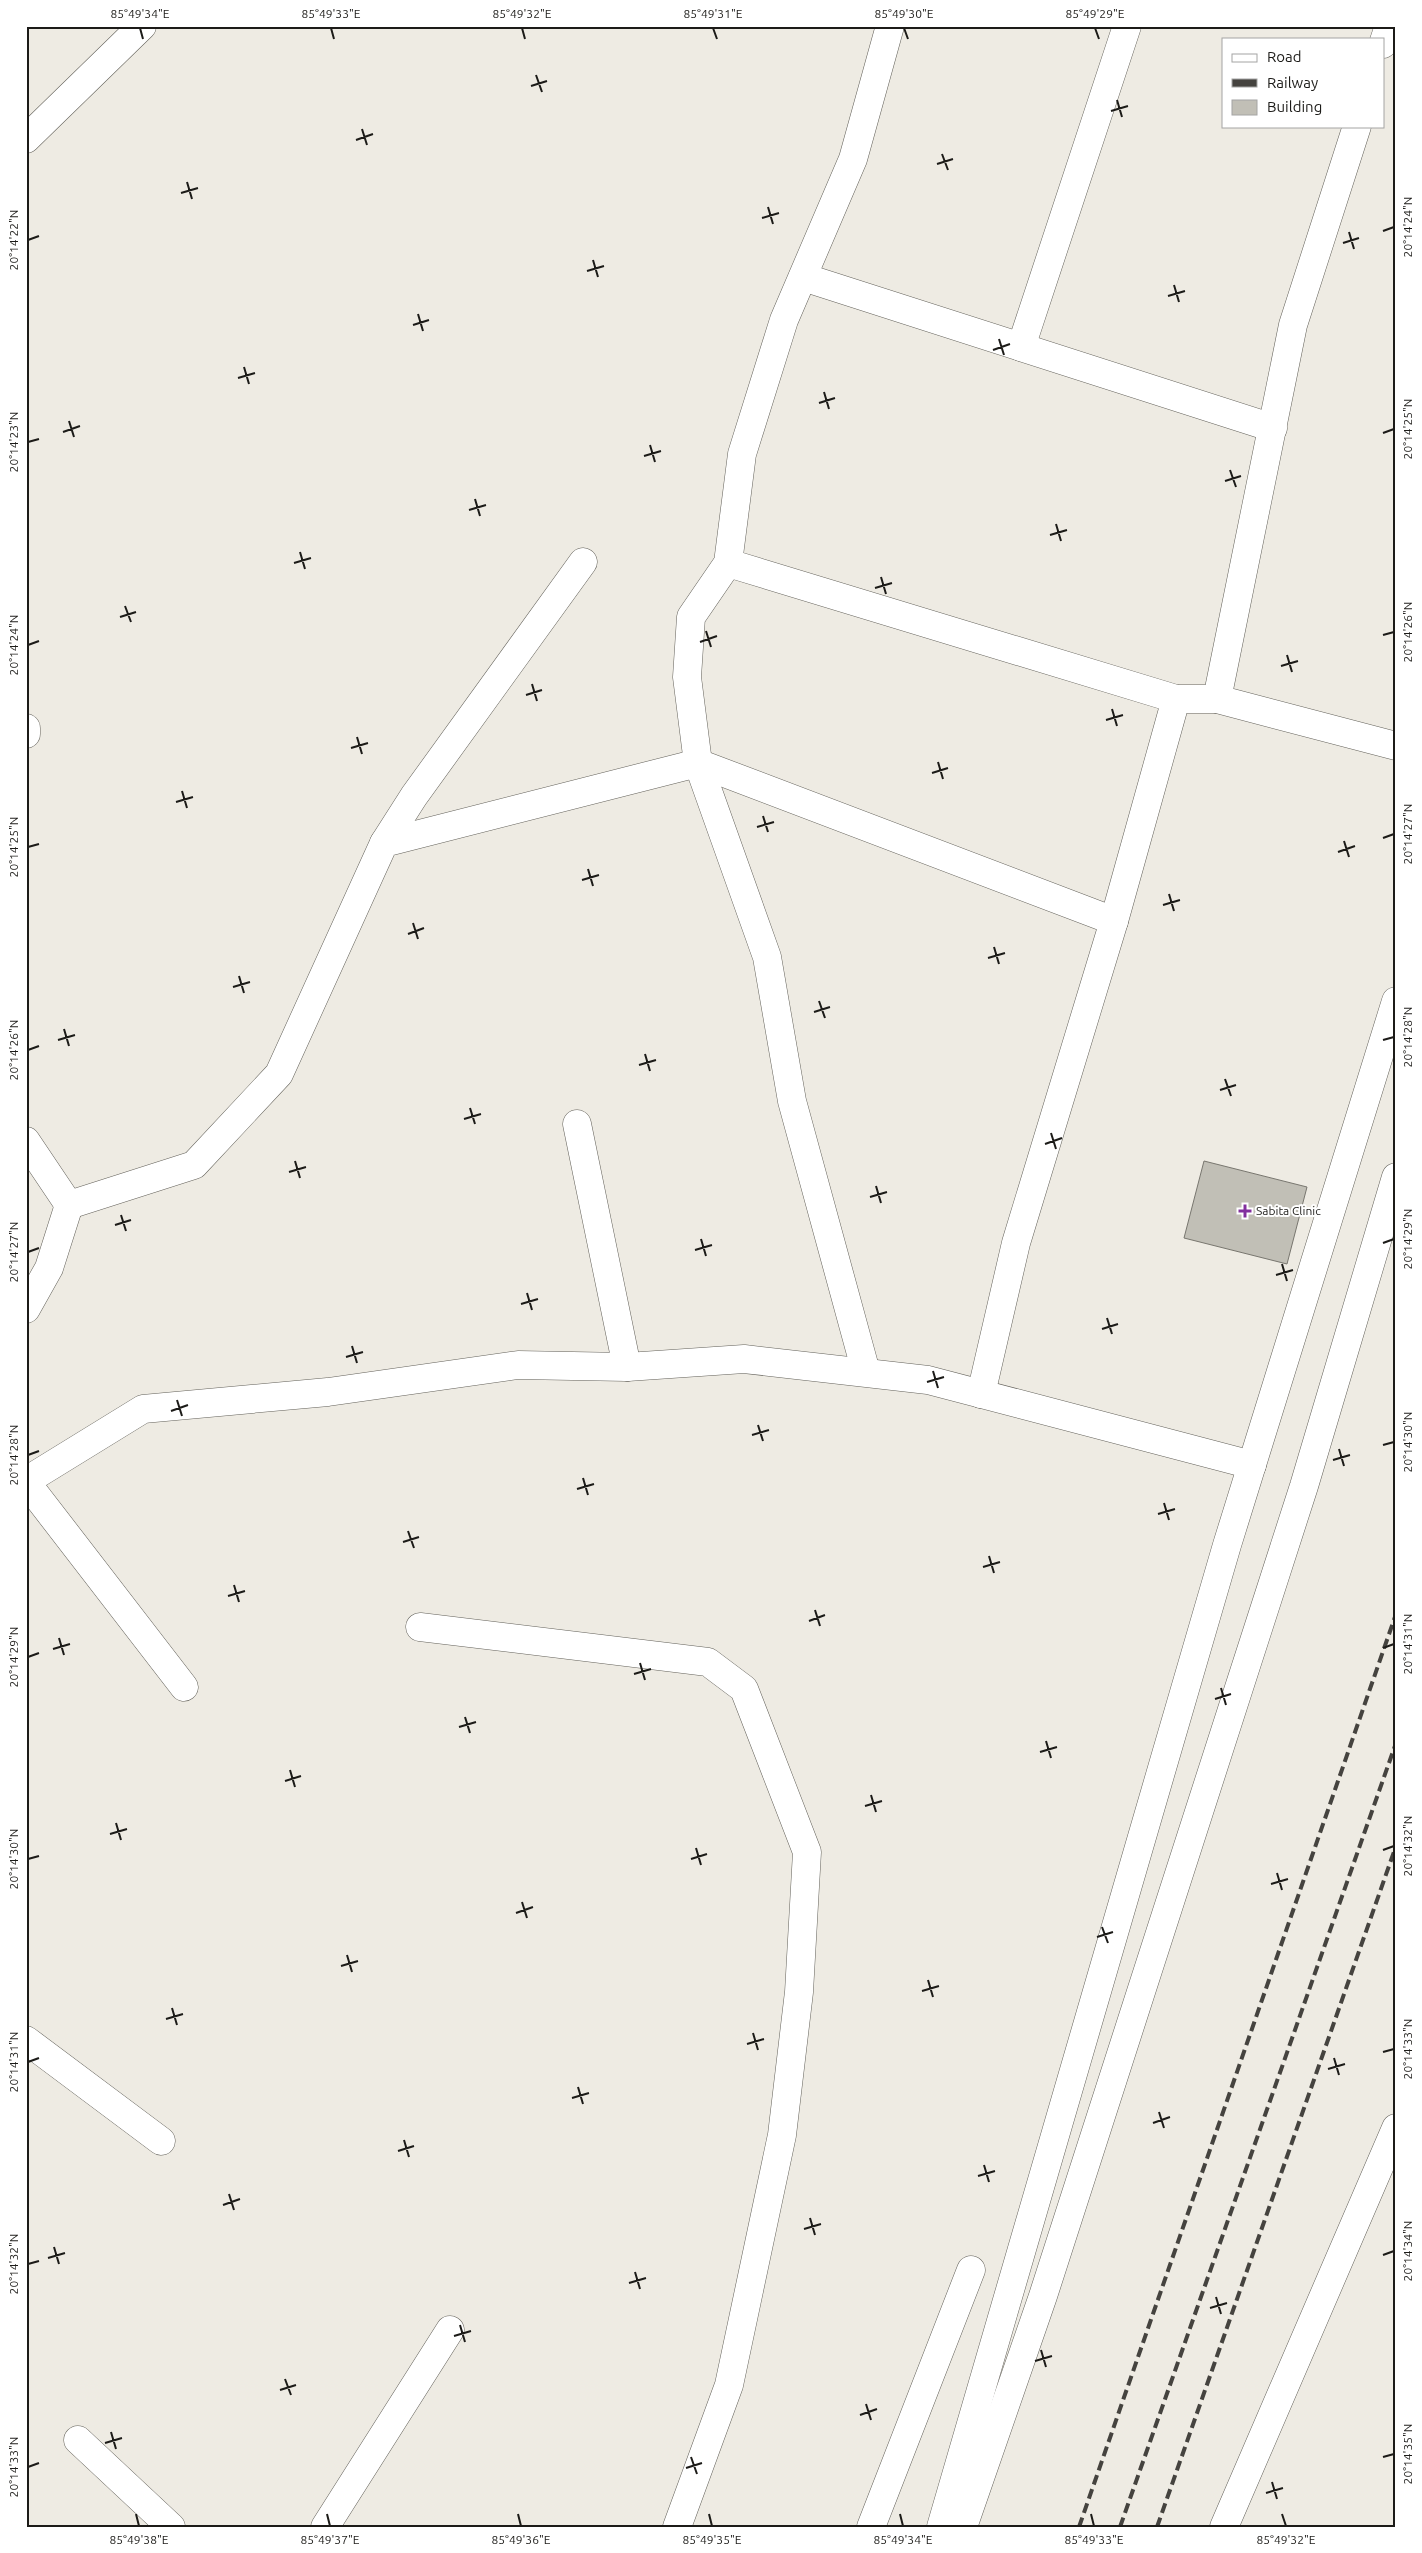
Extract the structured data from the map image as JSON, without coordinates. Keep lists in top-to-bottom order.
{
  "places": {
    "health": ["Sabita Clinic"]
  },
  "legend": ["Road", "Railway", "Building"],
  "coordinates": [
    "85°49'34\"E",
    "85°49'33\"E",
    "85°49'32\"E",
    "85°49'31\"E",
    "85°49'30\"E",
    "85°49'29\"E",
    "20°14'24\"N",
    "20°14'22\"N",
    "20°14'25\"N",
    "20°14'23\"N",
    "20°14'26\"N",
    "20°14'27\"N",
    "20°14'28\"N",
    "20°14'29\"N",
    "20°14'30\"N",
    "20°14'31\"N",
    "20°14'32\"N",
    "20°14'33\"N",
    "20°14'34\"N",
    "20°14'35\"N",
    "85°49'38\"E",
    "85°49'37\"E",
    "85°49'36\"E",
    "85°49'35\"E"
  ]
}
